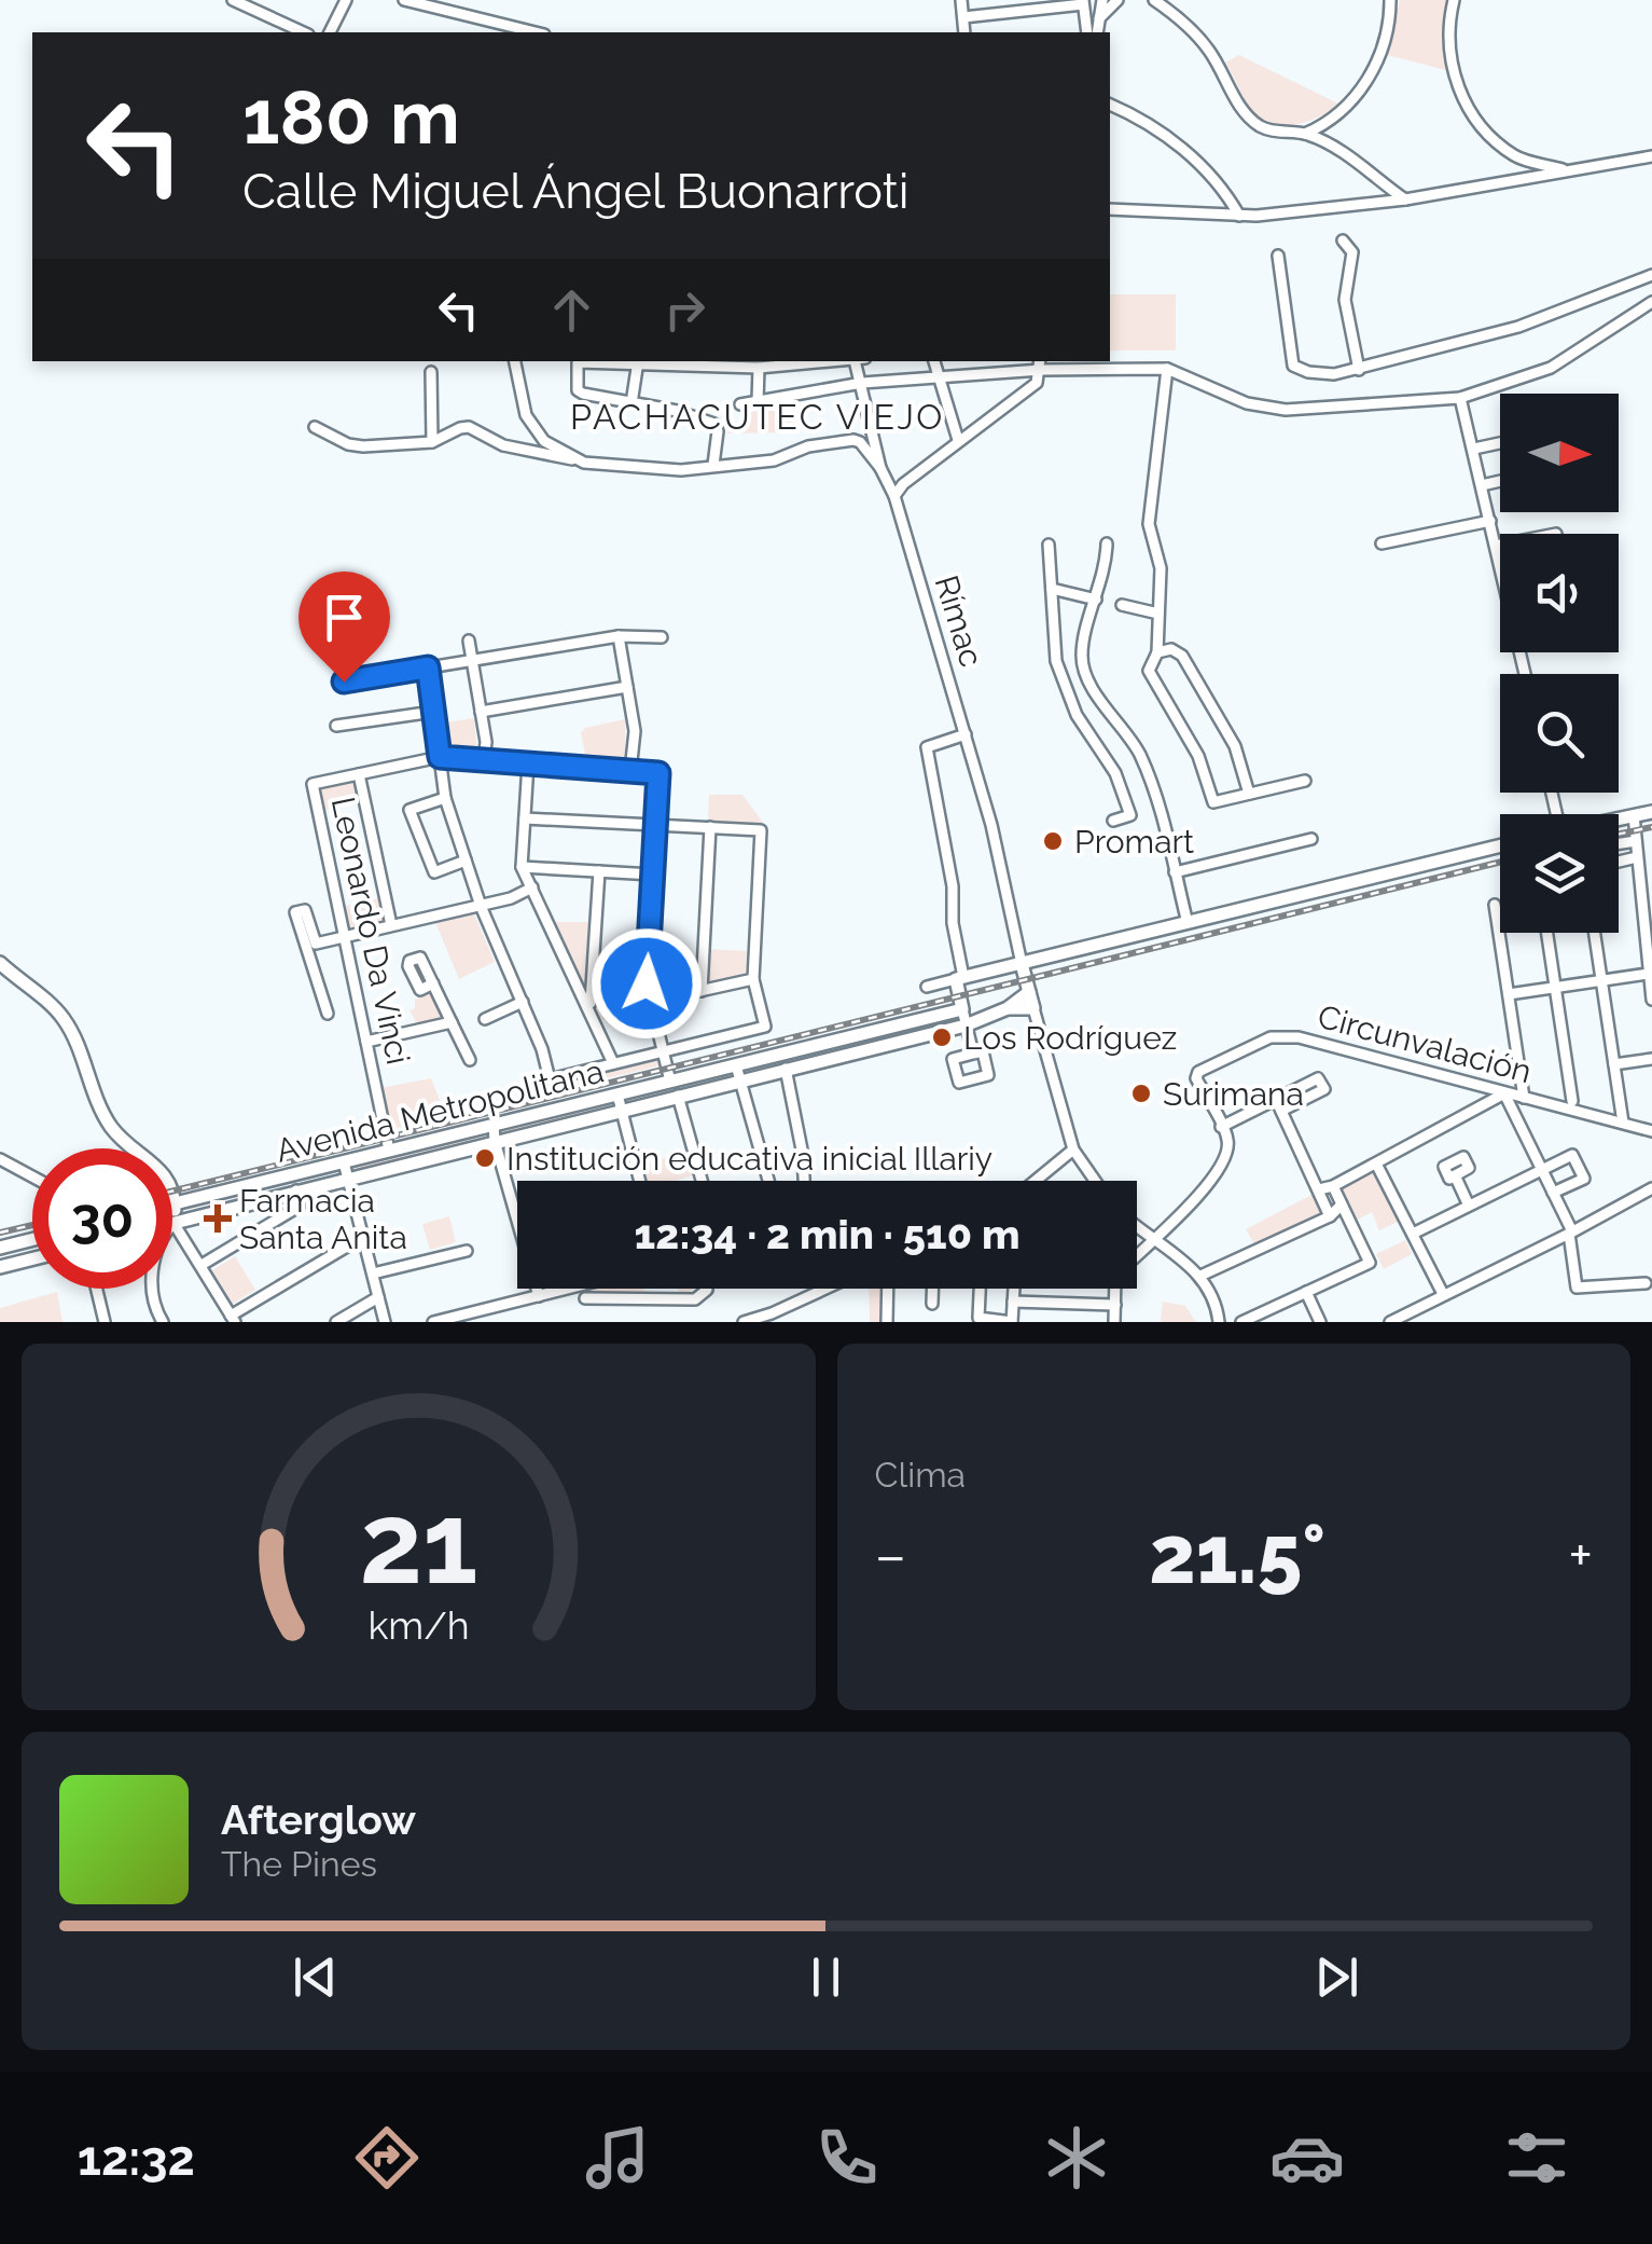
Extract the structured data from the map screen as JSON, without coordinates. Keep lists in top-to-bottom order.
{
  "streets": {
    "main road": ["Avenida Metropolitana"],
    "street": ["Rímac", "Leonardo Da Vinci", "Circunvalación"]
  },
  "crossings": [
    ["Leonardo Da Vinci", "Avenida Metropolitana"]
  ],
  "districts": ["PACHACUTEC VIEJO"],
  "places": {
    "other": [
      "Promart",
      "Los Rodríguez",
      "Surimana",
      "Institución educativa inicial Illariy"
    ],
    "health": ["Farmacia Santa Anita"]
  },
  "north": "right",
  "page": {
    "turn": ["180 m", "Calle Miguel Ángel Buonarroti"],
    "limit": "30",
    "trip": "12:34 · 2 min · 510 m",
    "tile": "Clima",
    "heat": ["−", "21.5°", "+"],
    "song": ["Afterglow", "The Pines"],
    "tabs": "12:32",
    "gauge": ["21", "km/h"]
  }
}
